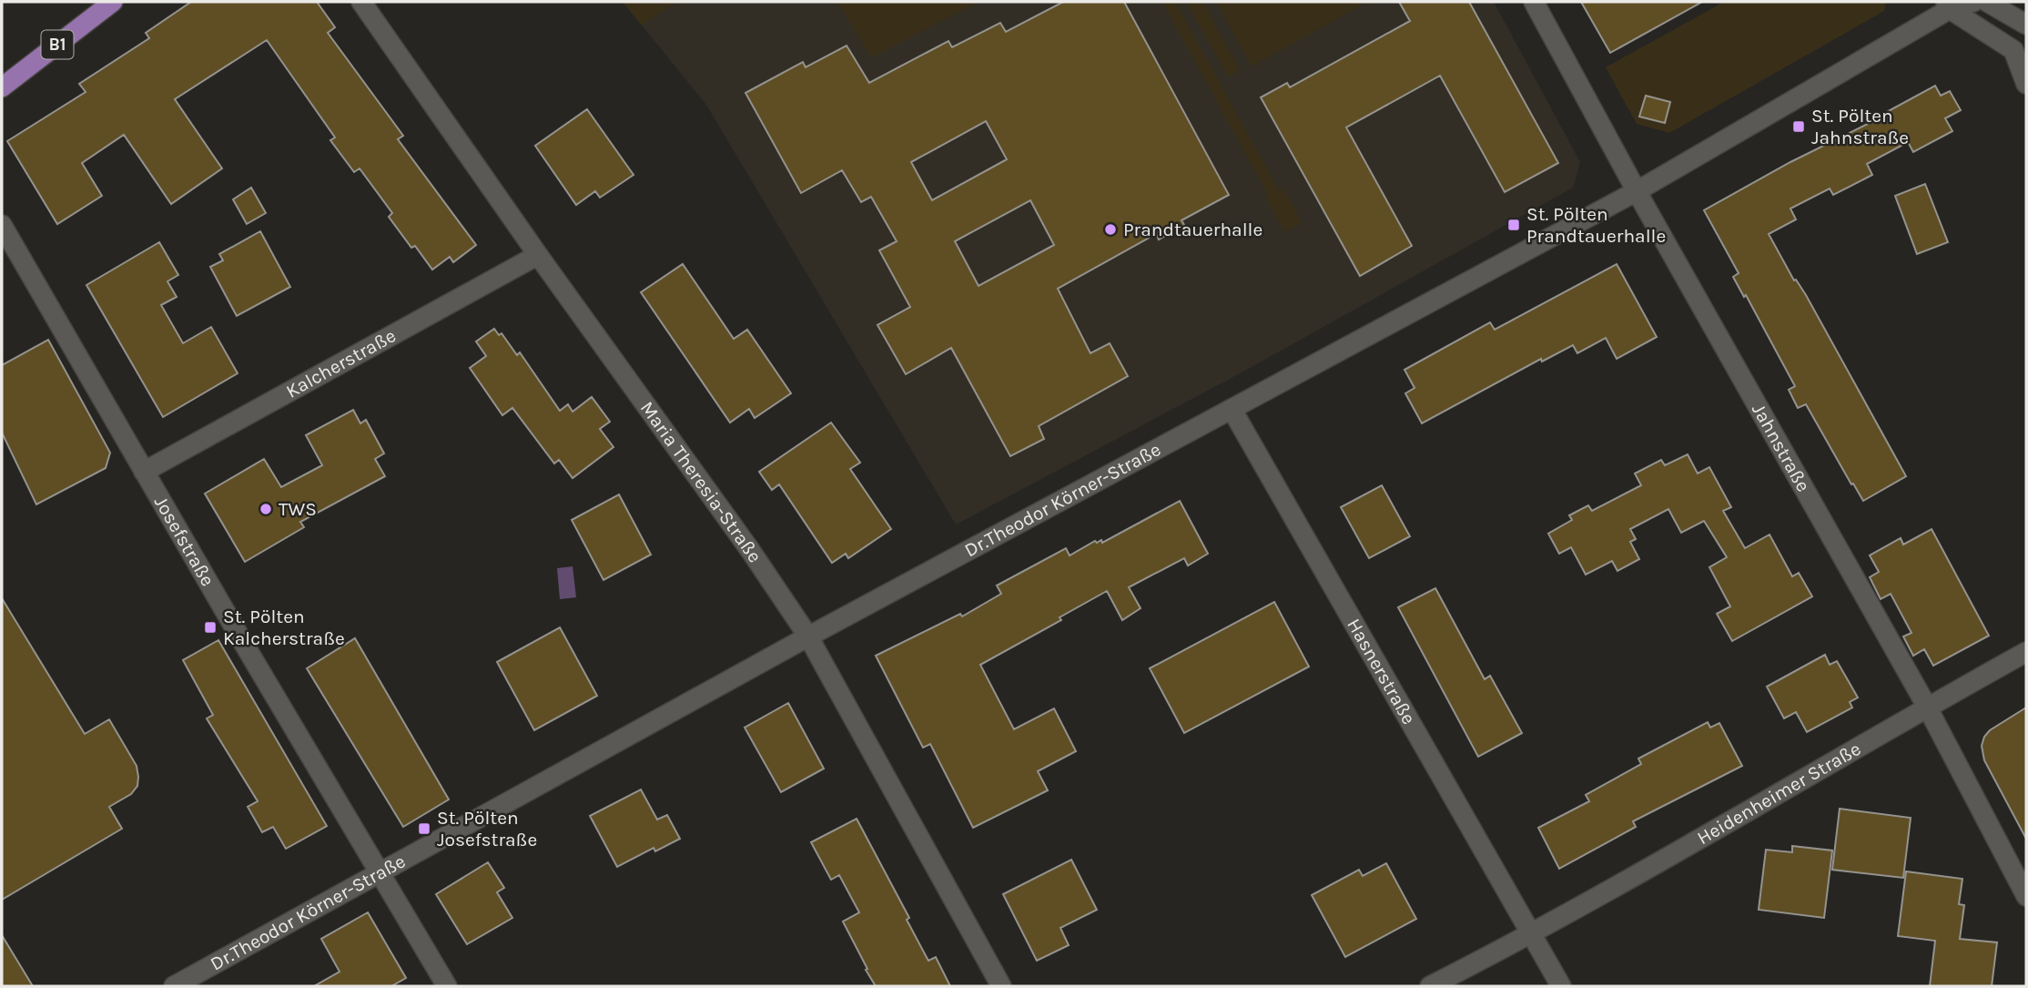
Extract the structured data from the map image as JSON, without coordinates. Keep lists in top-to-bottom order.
{
  "streets": {
    "main road": ["B1"],
    "street": [
      "Kalcherstraße",
      "Jahnstraße",
      "Maria Theresia-Straße",
      "Dr.Theodor Körner-Straße",
      "Josefstraße",
      "Hasnerstraße",
      "Heidenheimer Straße"
    ]
  },
  "crossings": [
    ["Kalcherstraße", "Maria Theresia-Straße"],
    ["Kalcherstraße", "Josefstraße"],
    ["Jahnstraße", "Dr.Theodor Körner-Straße"],
    ["Jahnstraße", "Heidenheimer Straße"],
    ["Maria Theresia-Straße", "Dr.Theodor Körner-Straße"],
    ["Dr.Theodor Körner-Straße", "Josefstraße"],
    ["Dr.Theodor Körner-Straße", "Hasnerstraße"],
    ["Hasnerstraße", "Heidenheimer Straße"]
  ],
  "places": {
    "transit": [
      "St. Pölten Jahnstraße",
      "St. Pölten Prandtauerhalle",
      "St. Pölten Kalcherstraße",
      "St. Pölten Josefstraße"
    ],
    "other": ["Prandtauerhalle", "TWS"]
  }
}
